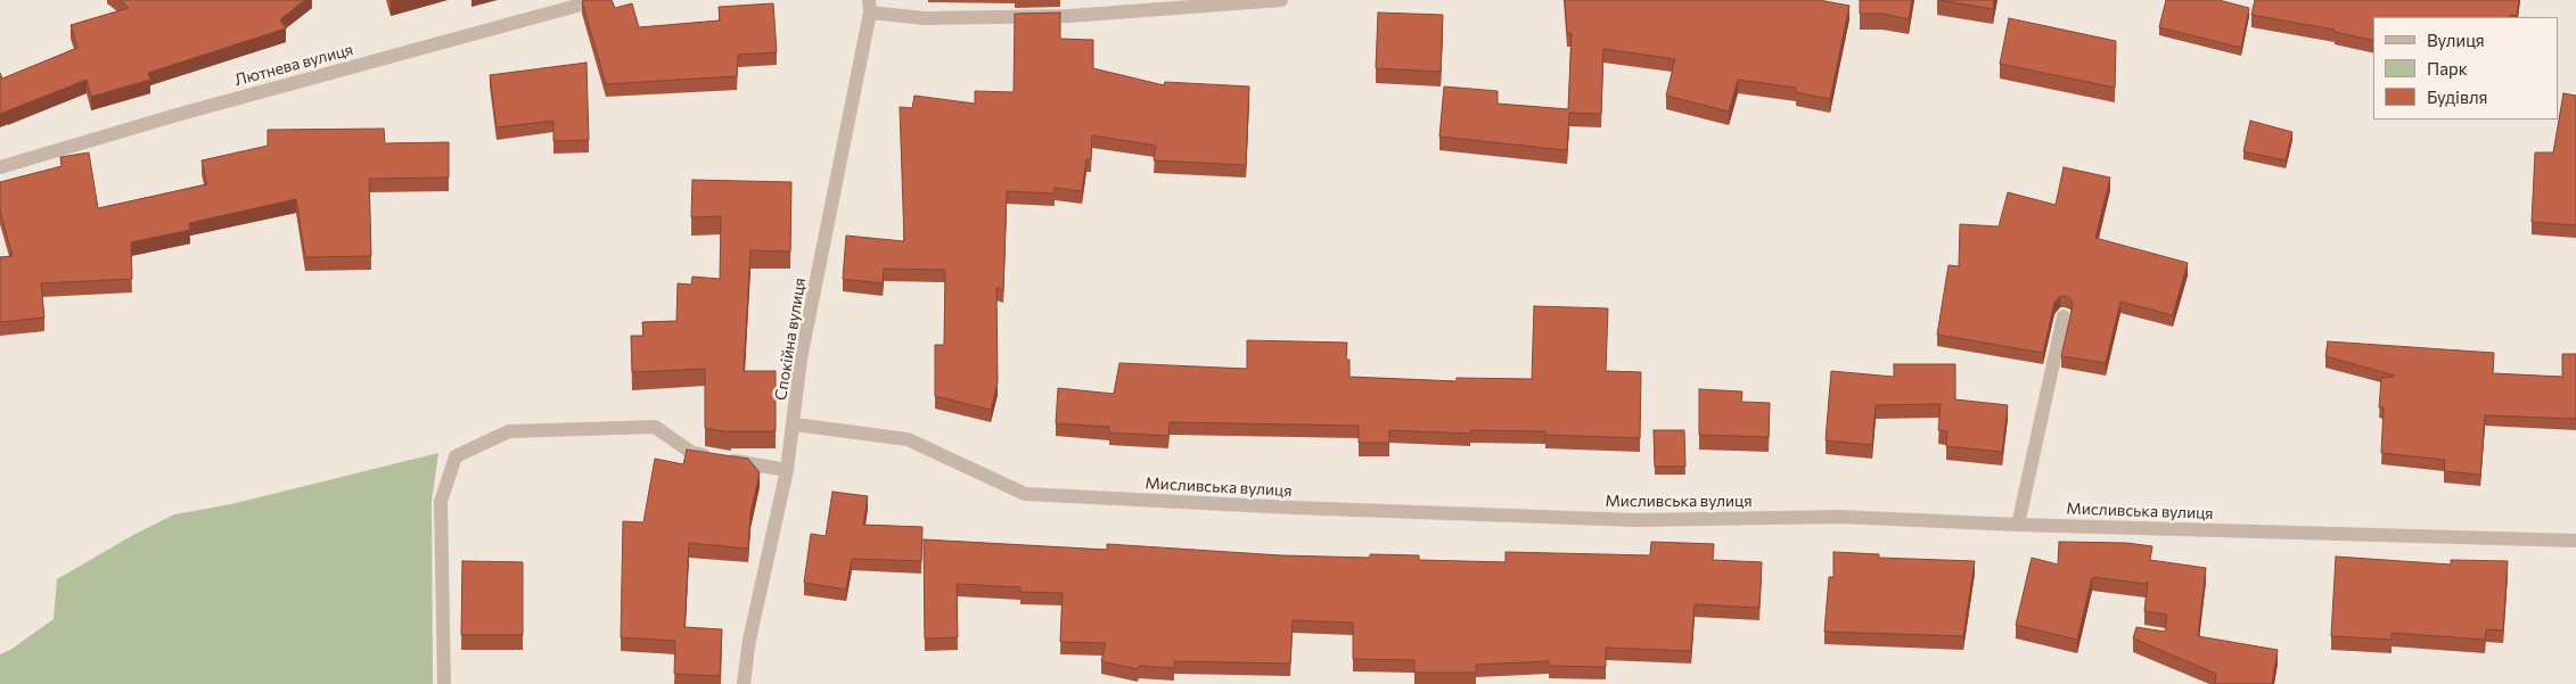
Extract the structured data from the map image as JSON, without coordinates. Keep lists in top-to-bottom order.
{
  "streets": {
    "street": ["Лютнева вулиця", "Спокійна вулиця", "Мисливська вулиця"]
  },
  "crossings": [
    ["Спокійна вулиця", "Мисливська вулиця"]
  ],
  "legend": ["Вулиця", "Парк", "Будівля"]
}
